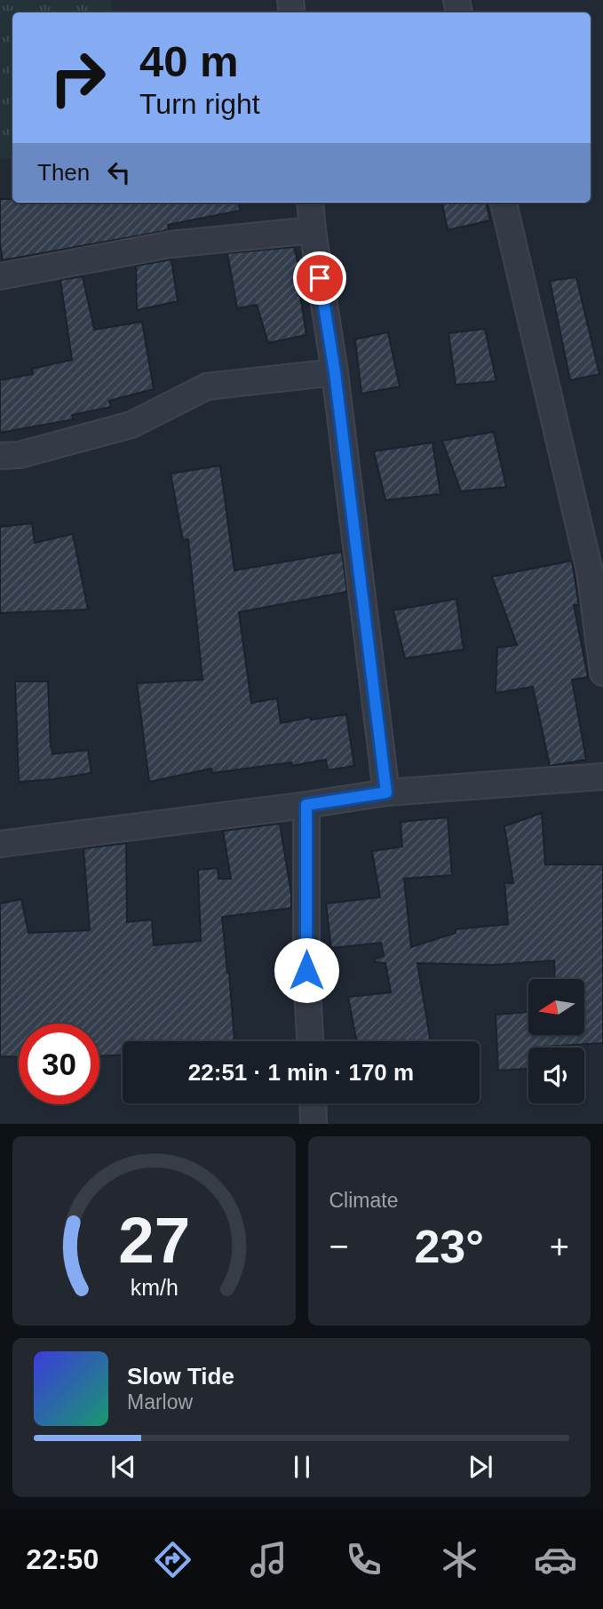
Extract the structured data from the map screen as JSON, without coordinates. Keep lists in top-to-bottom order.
{
  "north": "left",
  "page": {
    "turn": ["40 m", "Turn right"],
    "then": "Then",
    "limit": "30",
    "trip": "22:51 · 1 min · 170 m",
    "tile": "Climate",
    "heat": ["−", "23°", "+"],
    "song": ["Slow Tide", "Marlow"],
    "tabs": "22:50",
    "gauge": ["27", "km/h"]
  }
}
